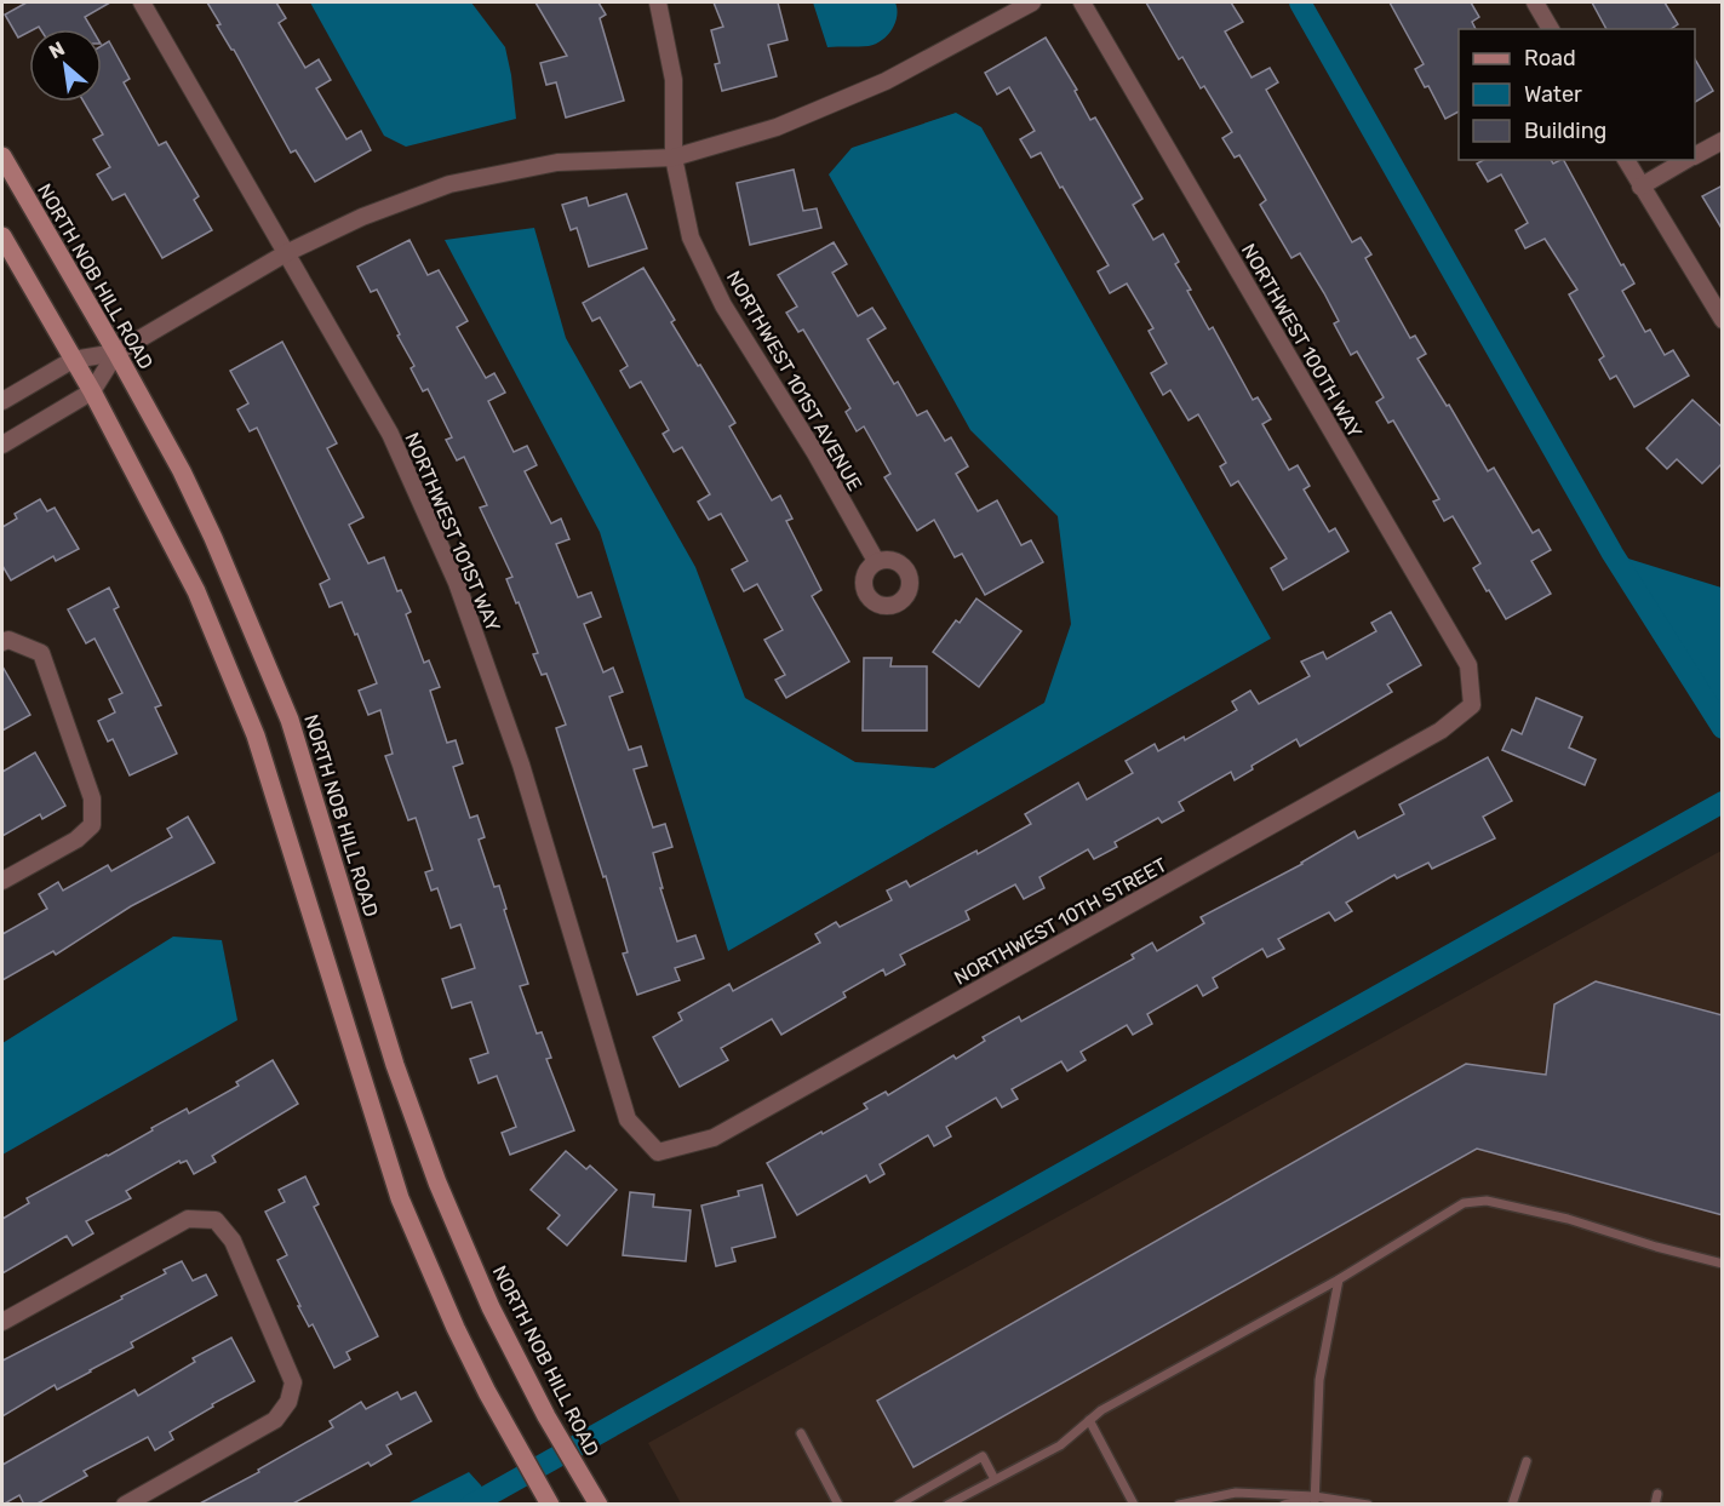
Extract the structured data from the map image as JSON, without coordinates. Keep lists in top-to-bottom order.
{
  "streets": {
    "main road": ["NORTH NOB HILL ROAD"],
    "street": [
      "NORTHWEST 100TH WAY",
      "NORTHWEST 101ST AVENUE",
      "NORTHWEST 101ST WAY",
      "NORTHWEST 10TH STREET"
    ]
  },
  "crossings": [
    ["NORTHWEST 100TH WAY", "NORTHWEST 10TH STREET"],
    ["NORTHWEST 101ST WAY", "NORTHWEST 10TH STREET"]
  ],
  "legend": ["Road", "Water", "Building"],
  "north": "top left"
}
